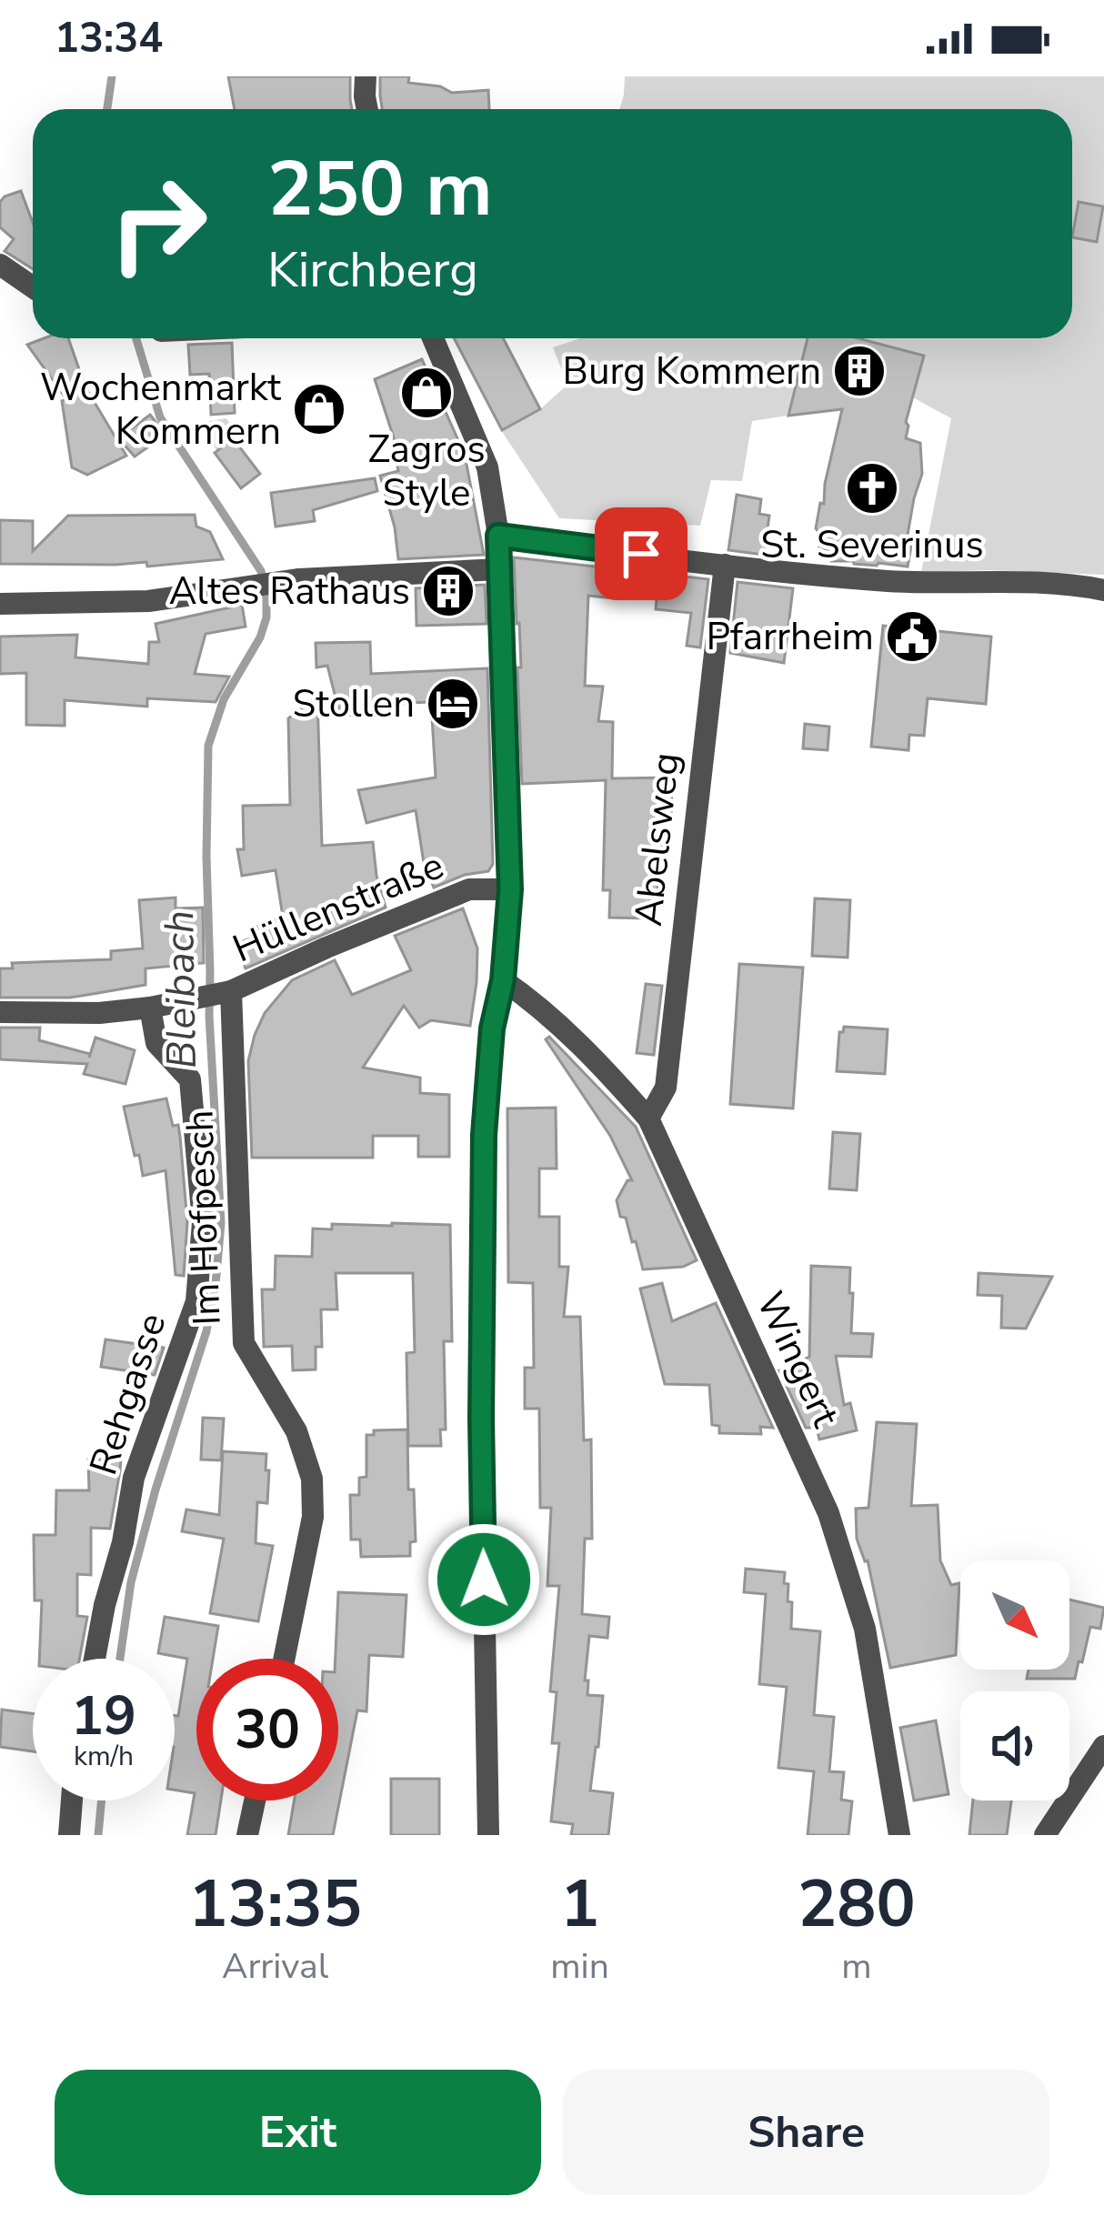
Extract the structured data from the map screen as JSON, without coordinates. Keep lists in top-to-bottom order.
{
  "streets": {
    "street": [
      "Abelsweg",
      "Hüllenstraße",
      "Im Hofpesch",
      "Wingert",
      "Rehgasse"
    ]
  },
  "crossings": [
    ["Abelsweg", "Wingert"],
    ["Hüllenstraße", "Im Hofpesch"],
    ["Hüllenstraße", "Rehgasse"]
  ],
  "water": ["Bleibach"],
  "places": {
    "building": ["Burg Kommern", "Altes Rathaus"],
    "shop": ["Zagros Style", "Wochenmarkt Kommern"],
    "church": ["St. Severinus"],
    "public building": ["Pfarrheim"],
    "hotel": ["Stollen"]
  },
  "north": "bottom right",
  "page": {
    "status": "13:34",
    "turn": ["250 m", "Kirchberg"],
    "speed": "19 km/h",
    "limit": "30",
    "eta": [
      "13:35",
      "Arrival",
      "1",
      "min",
      "280",
      "m"
    ],
    "buttons": ["Exit", "Share"]
  }
}
